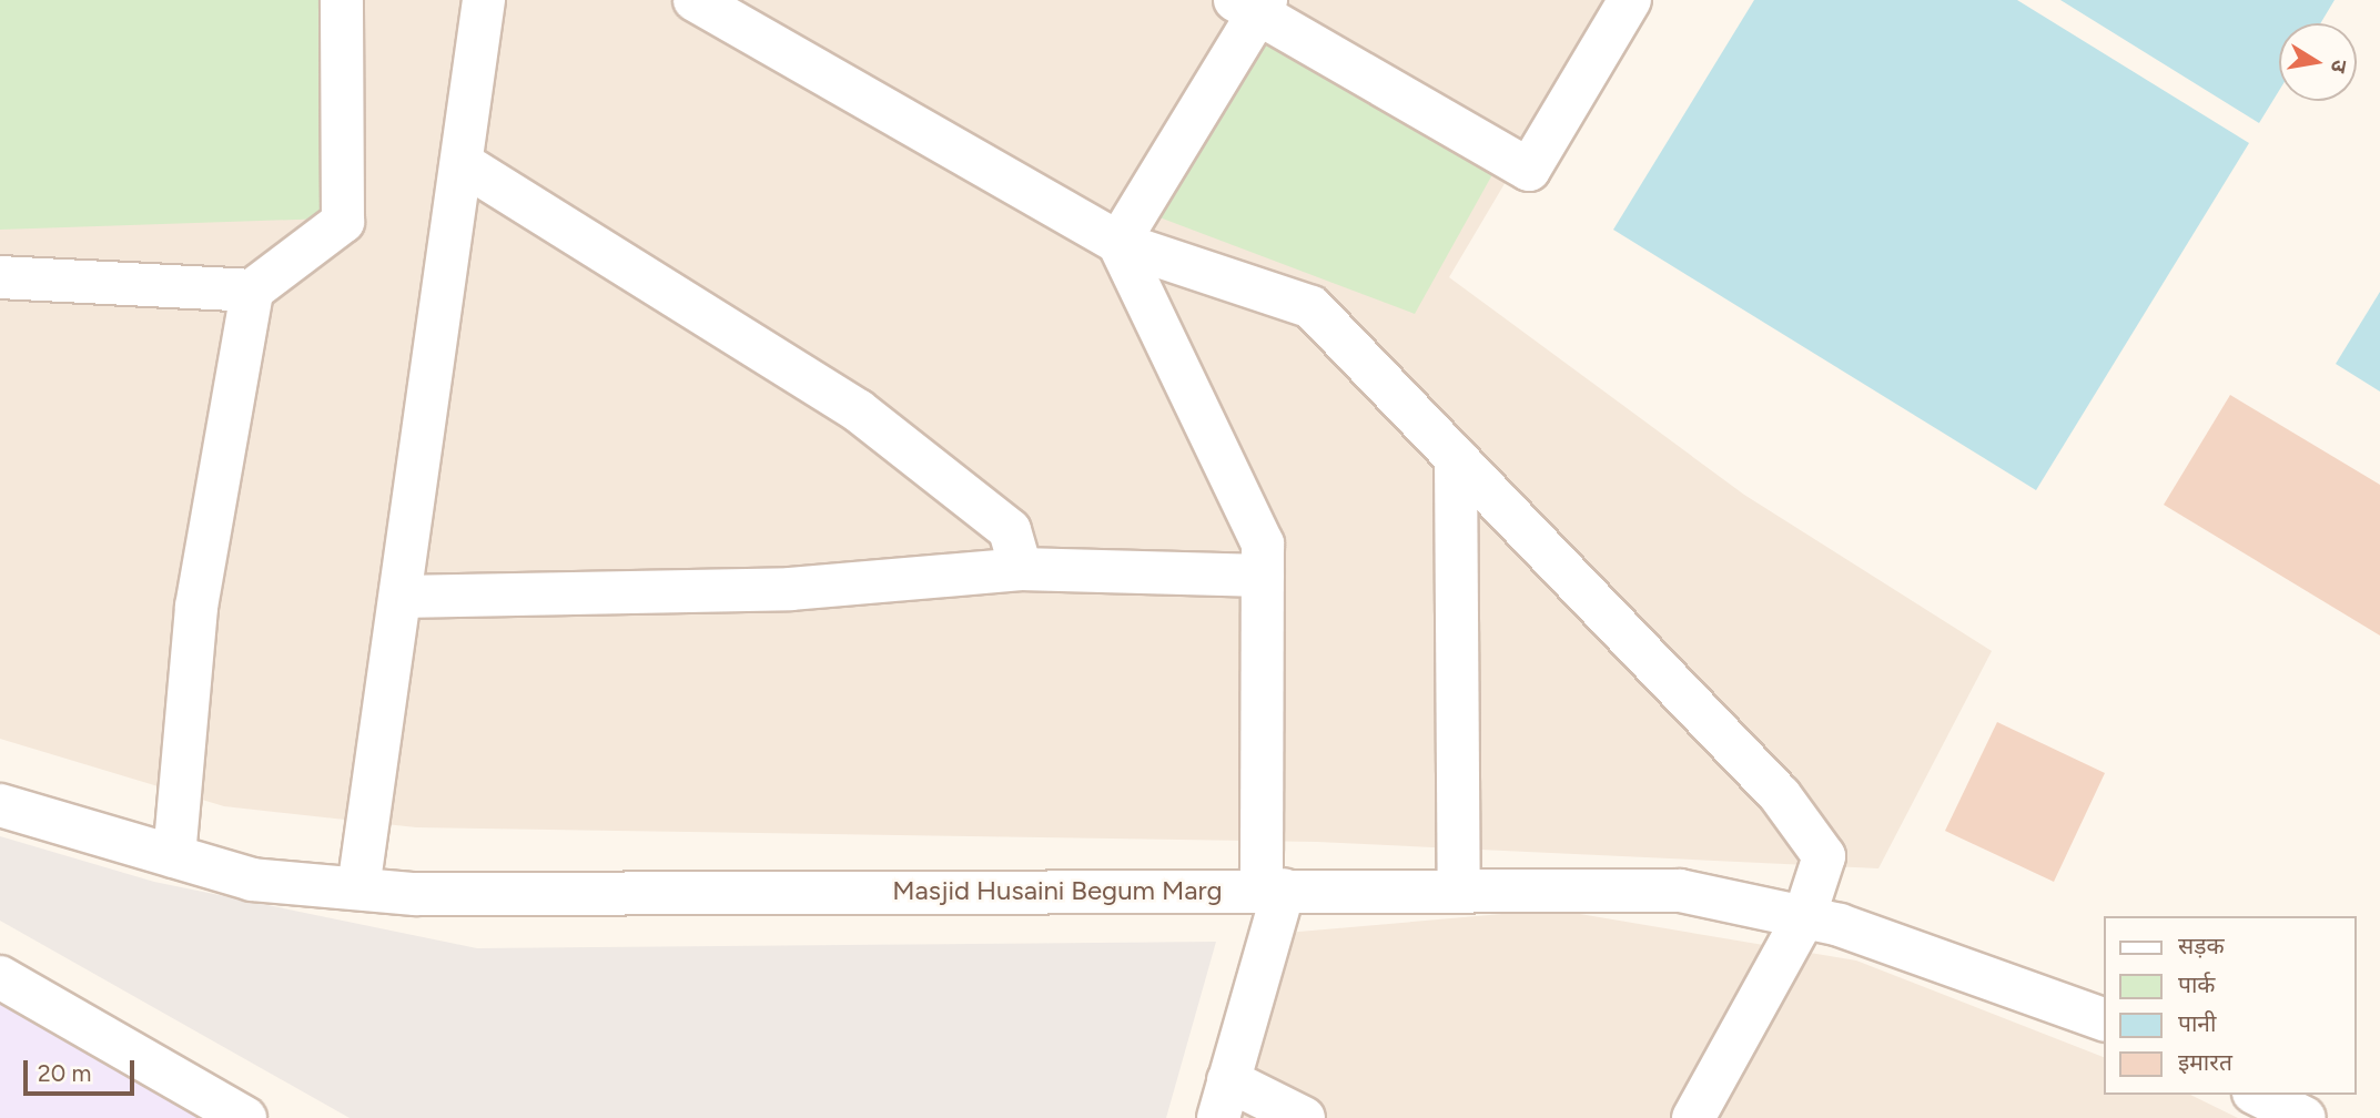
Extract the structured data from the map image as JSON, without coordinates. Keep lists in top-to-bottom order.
{
  "streets": {
    "street": ["Masjid Husaini Begum Marg"]
  },
  "legend": [
    "सड़क",
    "पार्क",
    "पानी",
    "इमारत"
  ],
  "scale_bar": "20 m",
  "north": "right"
}
